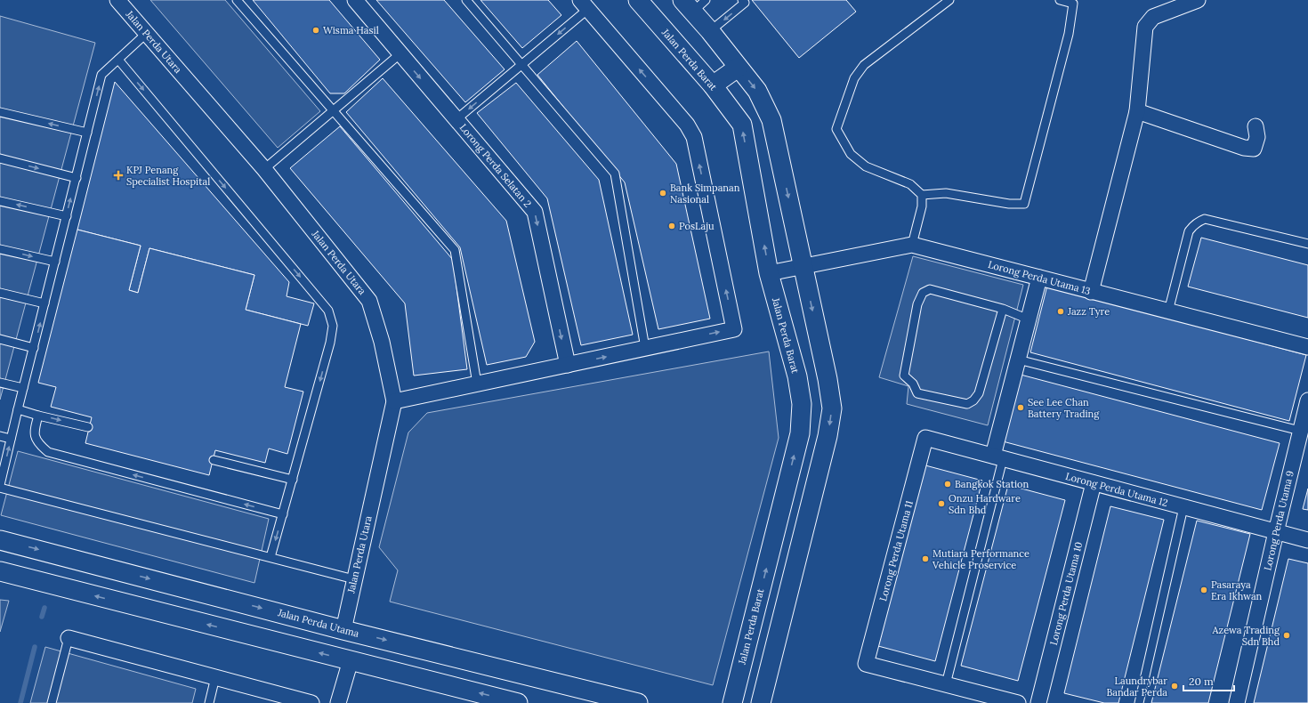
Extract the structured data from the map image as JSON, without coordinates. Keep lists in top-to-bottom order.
{
  "streets": {
    "street": [
      "Jalan Perda Utara",
      "Jalan Perda Barat",
      "Lorong Perda Selatan 2",
      "Lorong Perda Utama 13",
      "Lorong Perda Utama 12",
      "Lorong Perda Utama 9",
      "Lorong Perda Utama 11",
      "Lorong Perda Utama 10",
      "Jalan Perda Utama"
    ]
  },
  "crossings": [
    ["Jalan Perda Utara", "Jalan Perda Utama"],
    ["Jalan Perda Barat", "Lorong Perda Utama 13"],
    ["Lorong Perda Utama 12", "Lorong Perda Utama 9"],
    ["Lorong Perda Utama 12", "Lorong Perda Utama 11"],
    ["Lorong Perda Utama 12", "Lorong Perda Utama 10"]
  ],
  "one_way": ["Lorong Perda Selatan 2"],
  "places": {
    "other": [
      "Wisma Hasil",
      "Bank Simpanan Nasional",
      "PosLaju",
      "Jazz Tyre",
      "See Lee Chan Battery Trading",
      "Bangkok Station",
      "Onzu Hardware Sdn Bhd",
      "Mutiara Performance Vehicle Proservice",
      "Pasaraya Era Ikhwan",
      "Azewa Trading Sdn Bhd",
      "Laundrybar Bandar Perda"
    ],
    "health": ["KPJ Penang Specialist Hospital"]
  },
  "scale_bar": "20 m"
}
